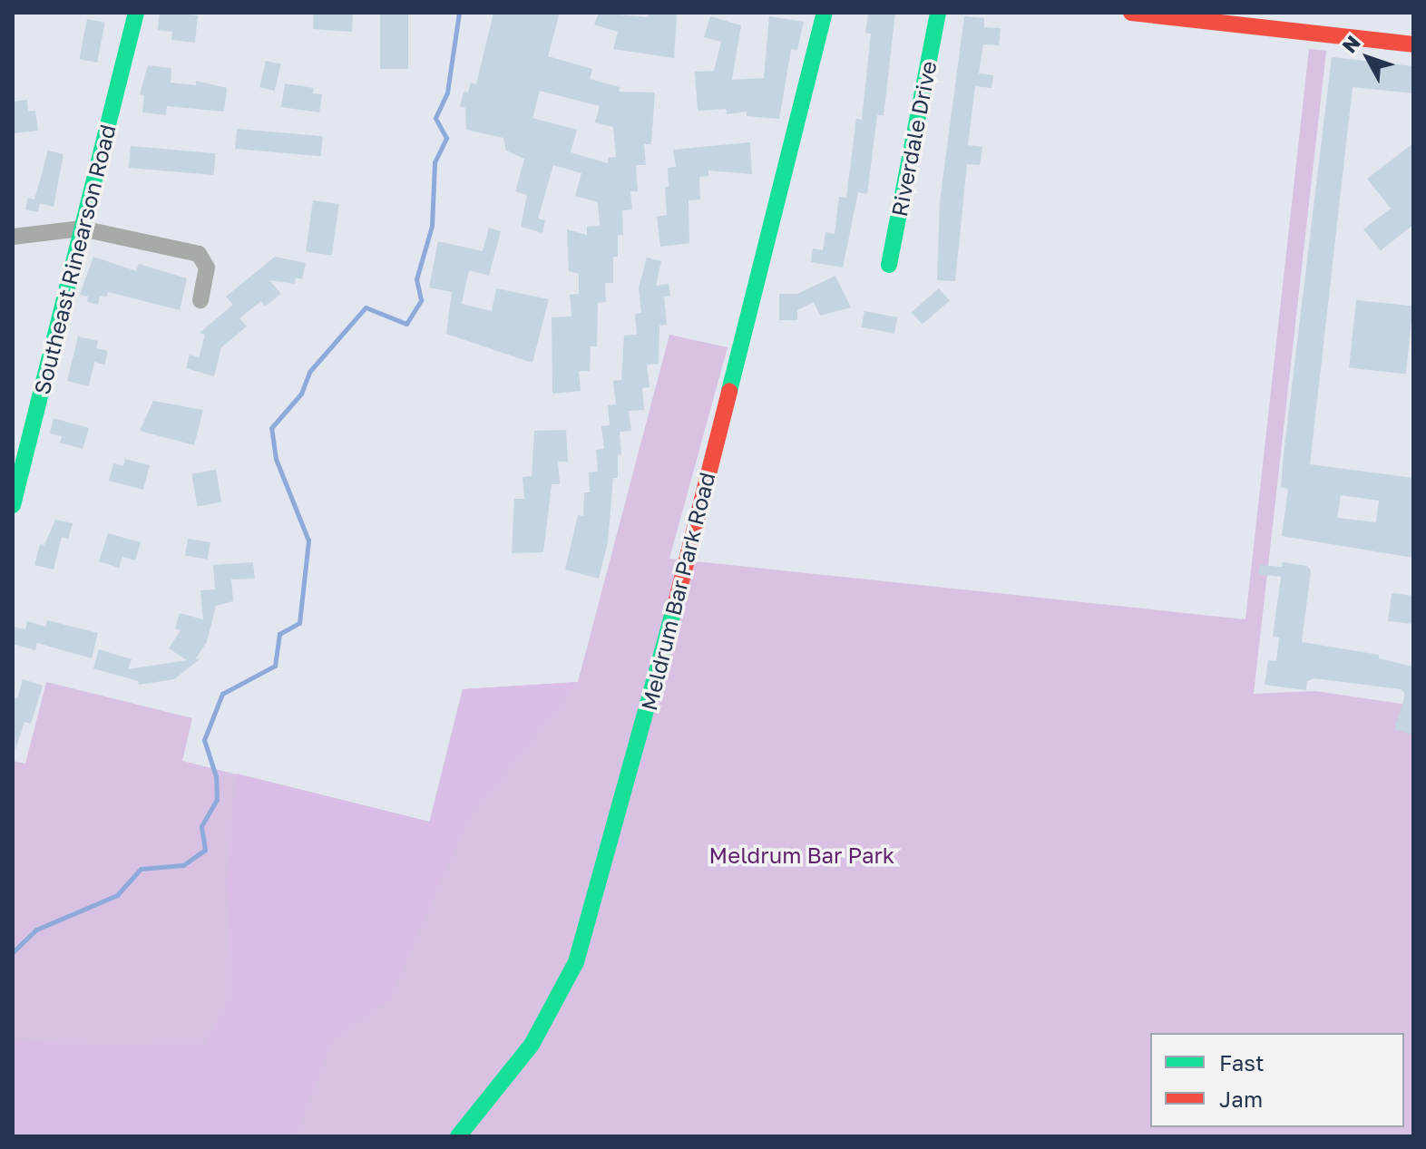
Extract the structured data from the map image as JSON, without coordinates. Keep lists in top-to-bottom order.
{
  "streets": {
    "street": ["Riverdale Drive", "Southeast Rinearson Road", "Meldrum Bar Park Road"]
  },
  "parks": ["Meldrum Bar Park"],
  "legend": ["Fast", "Jam"],
  "north": "top left"
}
